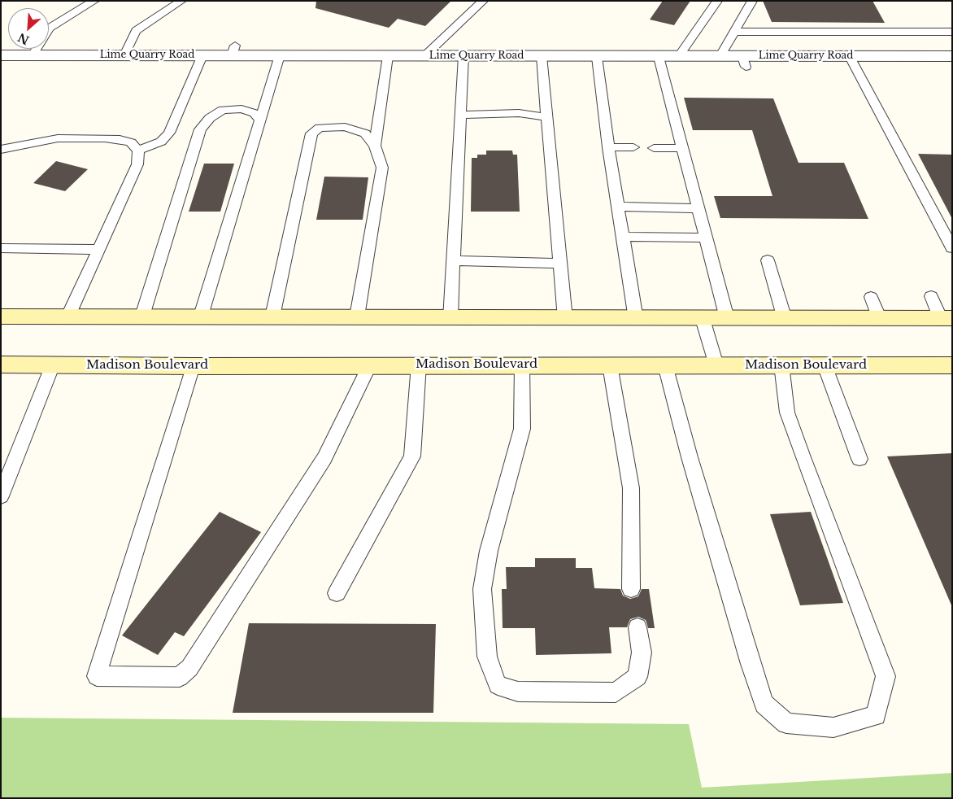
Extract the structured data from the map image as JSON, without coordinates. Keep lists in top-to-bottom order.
{
  "streets": {
    "main road": ["Madison Boulevard"],
    "street": ["Lime Quarry Road"]
  },
  "north": "bottom left"
}
